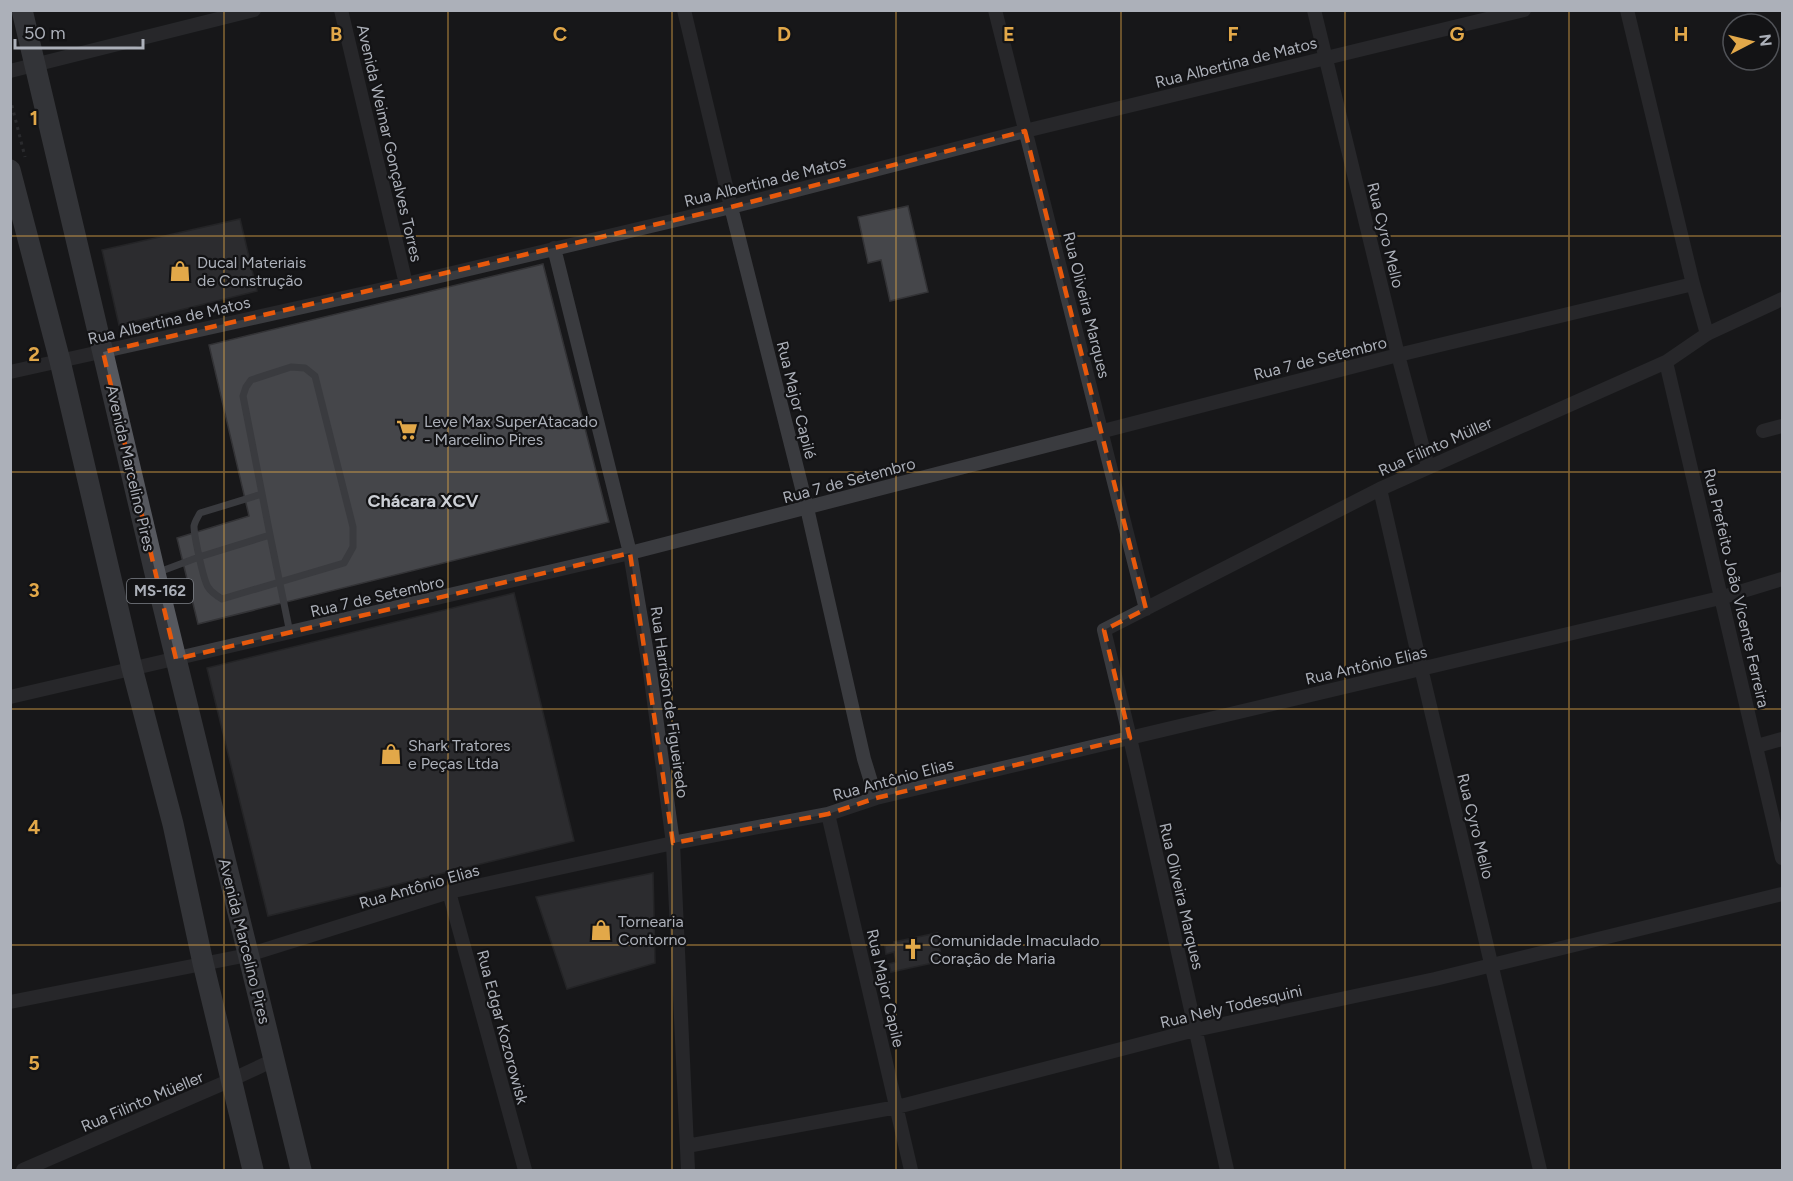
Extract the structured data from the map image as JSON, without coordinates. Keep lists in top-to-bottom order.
{
  "streets": {
    "main road": ["Avenida Marcelino Pires", "MS-162"],
    "street": [
      "Rua Albertina de Matos",
      "Avenida Weimar Gonçalves Torres",
      "Rua Cyro Mello",
      "Rua Oliveira Marques",
      "Rua 7 de Setembro",
      "Rua Major Capilé",
      "Rua Filinto Müller",
      "Rua Prefeito João Vicente Ferreira",
      "Rua Antônio Elias",
      "Rua Harrison de Figueiredo",
      "Rua Major Capile",
      "Rua Nely Todesquini",
      "Rua Edgar Kozorowisk",
      "Rua Filinto Müeller"
    ]
  },
  "crossings": [
    ["Rua Albertina de Matos", "Avenida Weimar Gonçalves Torres"],
    ["Rua Albertina de Matos", "Rua Cyro Mello"],
    ["Rua Albertina de Matos", "Rua Oliveira Marques"],
    ["Rua Albertina de Matos", "Rua Major Capilé"],
    ["Rua Albertina de Matos", "Avenida Marcelino Pires"],
    ["Rua Albertina de Matos", "MS-162"],
    ["Rua Albertina de Matos", "Rua Harrison de Figueiredo"],
    ["Rua Cyro Mello", "Rua 7 de Setembro"],
    ["Rua Cyro Mello", "Rua Filinto Müller"],
    ["Rua Cyro Mello", "Rua Antônio Elias"],
    ["Rua Cyro Mello", "Rua Nely Todesquini"],
    ["Rua Oliveira Marques", "Rua 7 de Setembro"],
    ["Rua Oliveira Marques", "Rua Filinto Müller"],
    ["Rua Oliveira Marques", "Rua Antônio Elias"],
    ["Rua Oliveira Marques", "Rua Nely Todesquini"],
    ["Rua 7 de Setembro", "Rua Major Capilé"],
    ["Rua 7 de Setembro", "Avenida Marcelino Pires"],
    ["Rua 7 de Setembro", "MS-162"],
    ["Rua 7 de Setembro", "Rua Harrison de Figueiredo"],
    ["Rua Major Capilé", "Rua Antônio Elias"],
    ["Rua Filinto Müller", "Rua Prefeito João Vicente Ferreira"],
    ["Avenida Marcelino Pires", "Rua Antônio Elias"],
    ["Avenida Marcelino Pires", "Rua Filinto Müeller"],
    ["Rua Prefeito João Vicente Ferreira", "Rua Antônio Elias"],
    ["MS-162", "Rua Antônio Elias"],
    ["MS-162", "Rua Filinto Müeller"],
    ["Rua Antônio Elias", "Rua Harrison de Figueiredo"],
    ["Rua Antônio Elias", "Rua Major Capile"],
    ["Rua Antônio Elias", "Rua Edgar Kozorowisk"],
    ["Rua Harrison de Figueiredo", "Rua Nely Todesquini"],
    ["Rua Major Capile", "Rua Nely Todesquini"]
  ],
  "districts": ["Chácara XCV"],
  "places": {
    "shop": ["Ducal Materiais de Construção", "Shark Tratores e Peças Ltda", "Tornearia Contorno"],
    "supermarket": ["Leve Max SuperAtacado - Marcelino Pires"],
    "church": ["Comunidade Imaculado Coração de Maria"]
  },
  "scale_bar": "50 m",
  "north": "right",
  "grid": {
    "columns": [
      "B",
      "C",
      "D",
      "E",
      "F",
      "G",
      "H"
    ],
    "rows": [
      "1",
      "2",
      "3",
      "4",
      "5"
    ]
  }
}
